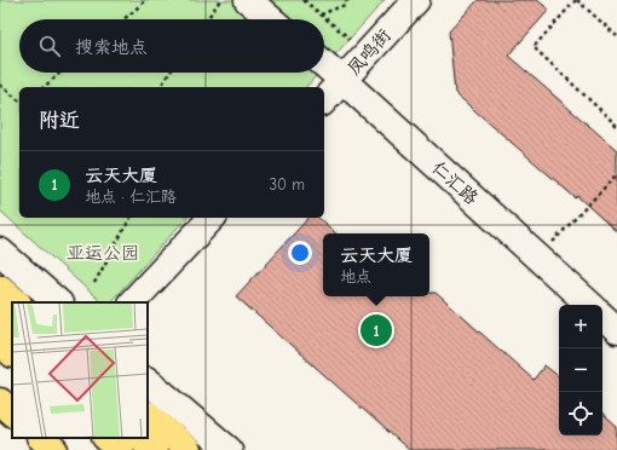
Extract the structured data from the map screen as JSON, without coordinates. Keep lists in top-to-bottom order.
{
  "streets": {
    "street": ["凤鸣街", "仁汇路"]
  },
  "crossings": [
    ["凤鸣街", "仁汇路"]
  ],
  "parks": ["亚运公园"],
  "page": {
    "search": "搜索地点",
    "heading": "附近",
    "list": [
      {
        "mark": "1",
        "name": "云天大厦",
        "note": "地点 · 仁汇路",
        "value": "30 m"
      }
    ],
    "popup": ["云天大厦", "地点"],
    "map_buttons": ["+", "−"],
    "pins": "1"
  }
}
